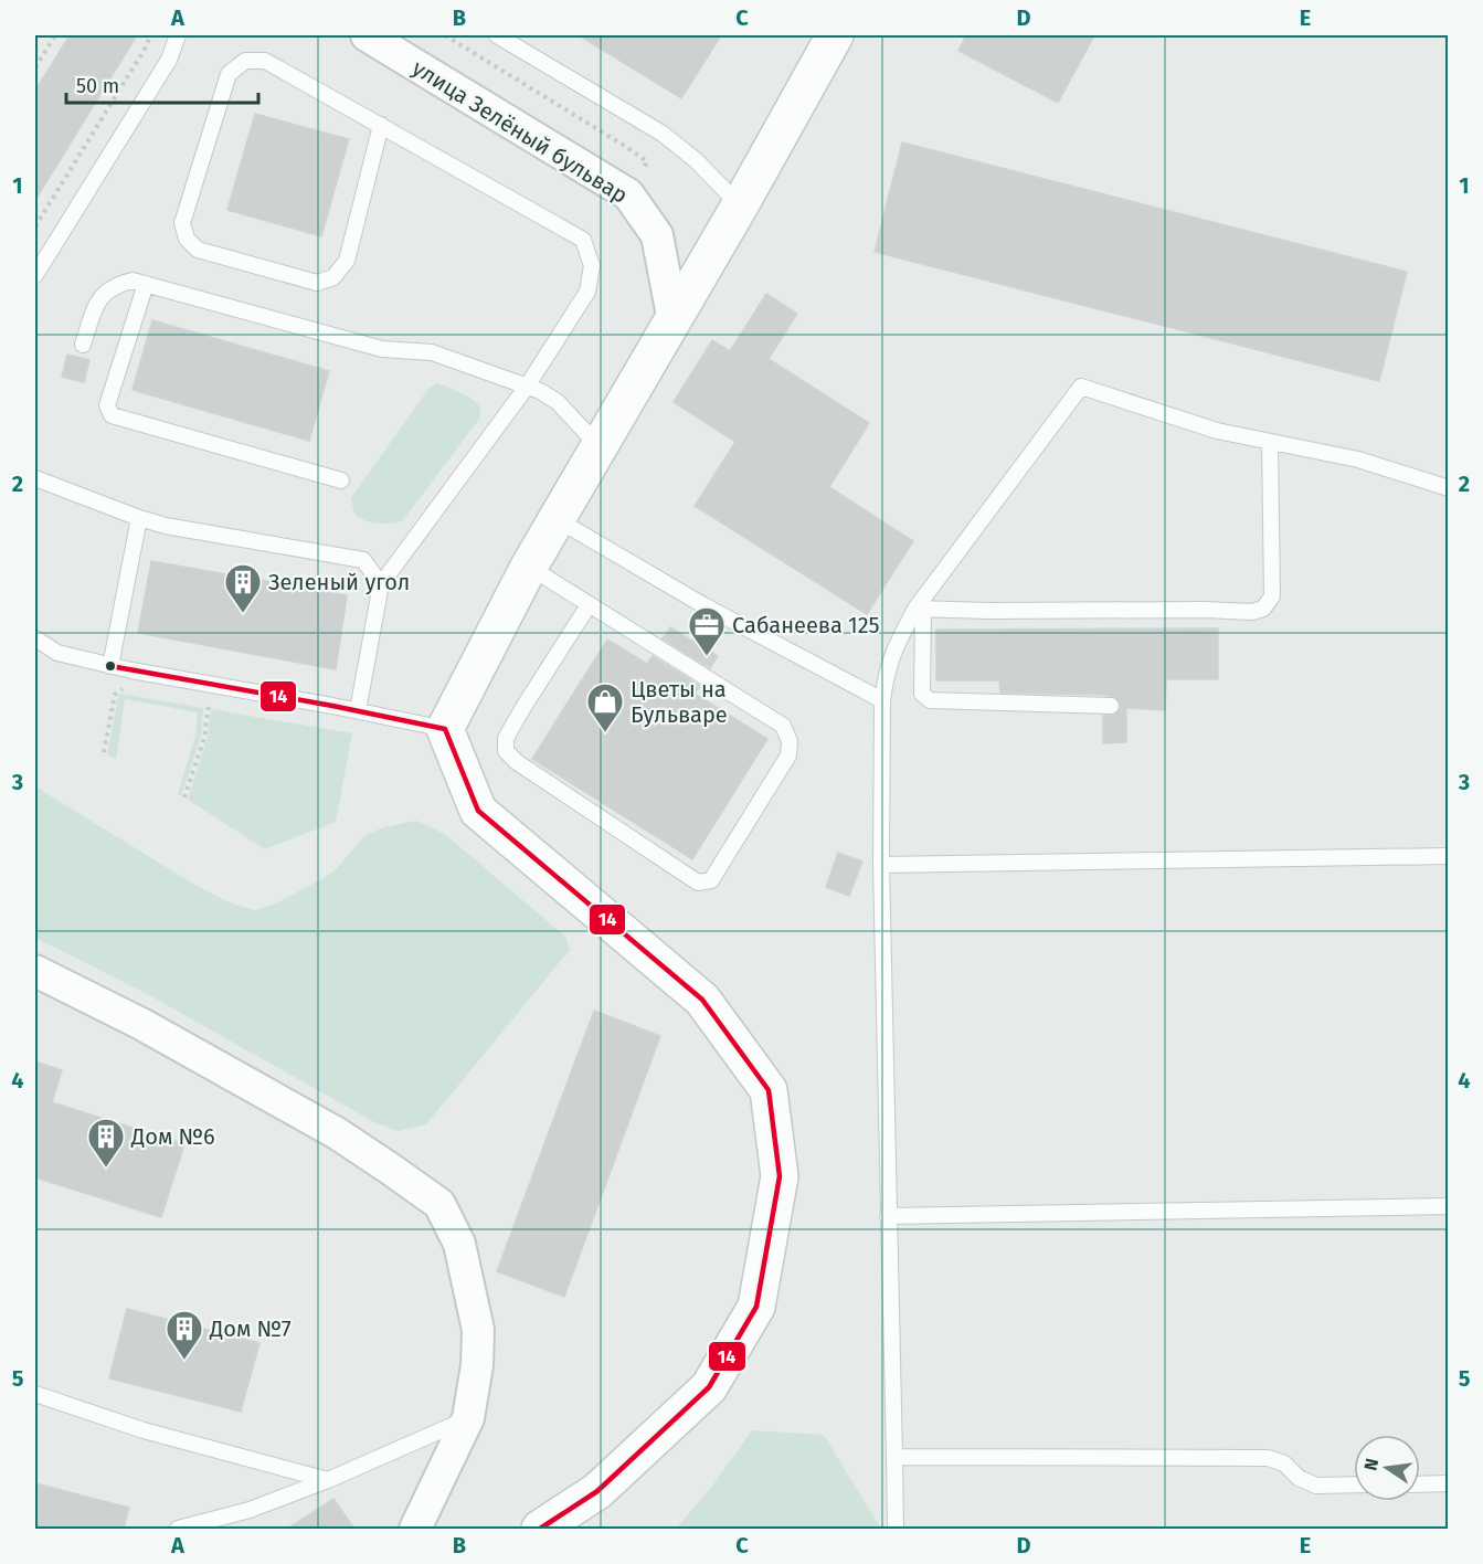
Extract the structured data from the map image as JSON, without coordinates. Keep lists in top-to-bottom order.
{
  "streets": {
    "street": ["улица Зелёный бульвар"]
  },
  "places": {
    "building": ["Зеленый угол", "Дом №6", "Дом №7"],
    "office": ["Сабанеева 125"],
    "shop": ["Цветы на Бульваре"]
  },
  "lines": ["transit line 14"],
  "scale_bar": "50 m",
  "north": "left",
  "grid": {
    "columns": [
      "A",
      "B",
      "C",
      "D",
      "E"
    ],
    "rows": [
      "1",
      "2",
      "3",
      "4",
      "5"
    ]
  }
}
